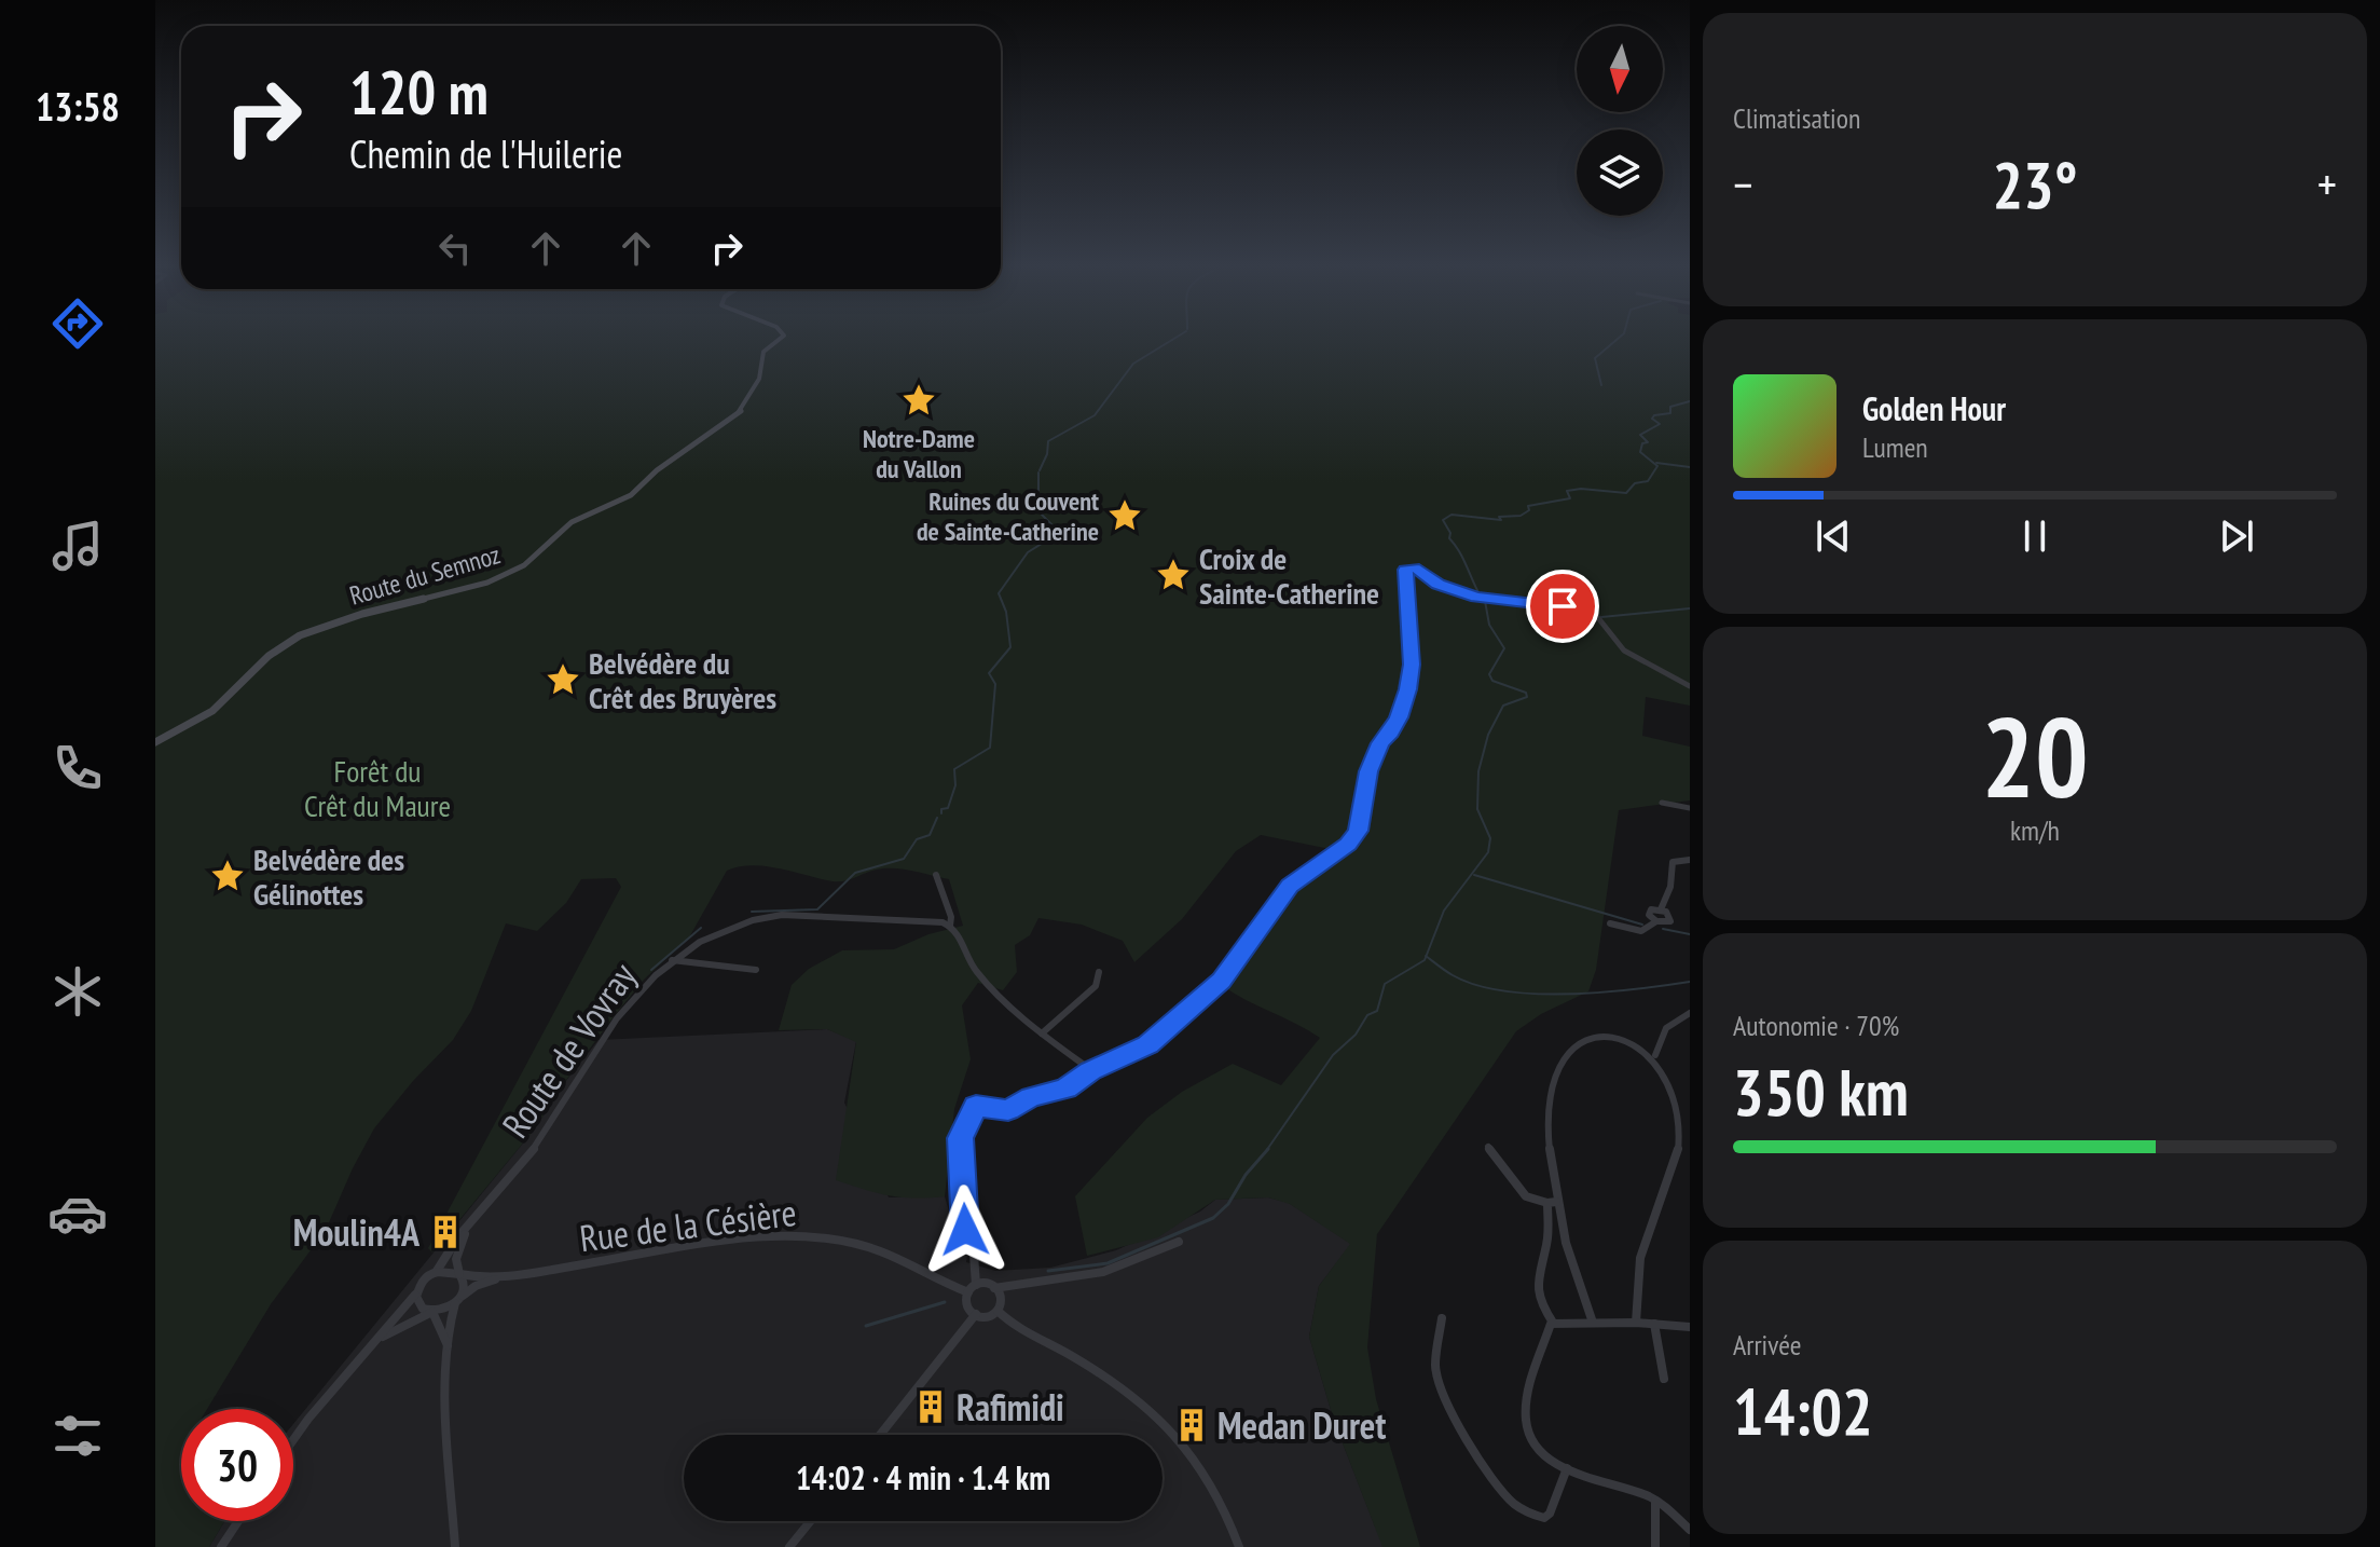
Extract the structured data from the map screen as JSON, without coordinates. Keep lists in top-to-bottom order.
{
  "streets": {
    "main road": ["Route du Semnoz"],
    "street": ["Route de Vovray", "Rue de la Césière"]
  },
  "crossings": [
    ["Route de Vovray", "Rue de la Césière"]
  ],
  "parks": ["Forêt du Crêt du Maure"],
  "places": {
    "place": [
      "Notre-Dame du Vallon",
      "Ruines du Couvent de Sainte-Catherine",
      "Croix de Sainte-Catherine",
      "Belvédère du Crêt des Bruyères",
      "Belvédère des Gélinottes"
    ],
    "building": ["Moulin4A", "Rafimidi", "Medan Duret"]
  },
  "north": "bottom",
  "page": {
    "tabs": "13:58",
    "tile": [
      "Climatisation",
      ["20", "km/h"],
      ["Autonomie · 70%", "350 km"],
      ["Arrivée", "14:02"]
    ],
    "turn": ["120 m", "Chemin de l'Huilerie"],
    "heat": ["−", "23°", "+"],
    "song": ["Golden Hour", "Lumen"],
    "limit": "30",
    "trip": "14:02 · 4 min · 1.4 km"
  }
}
